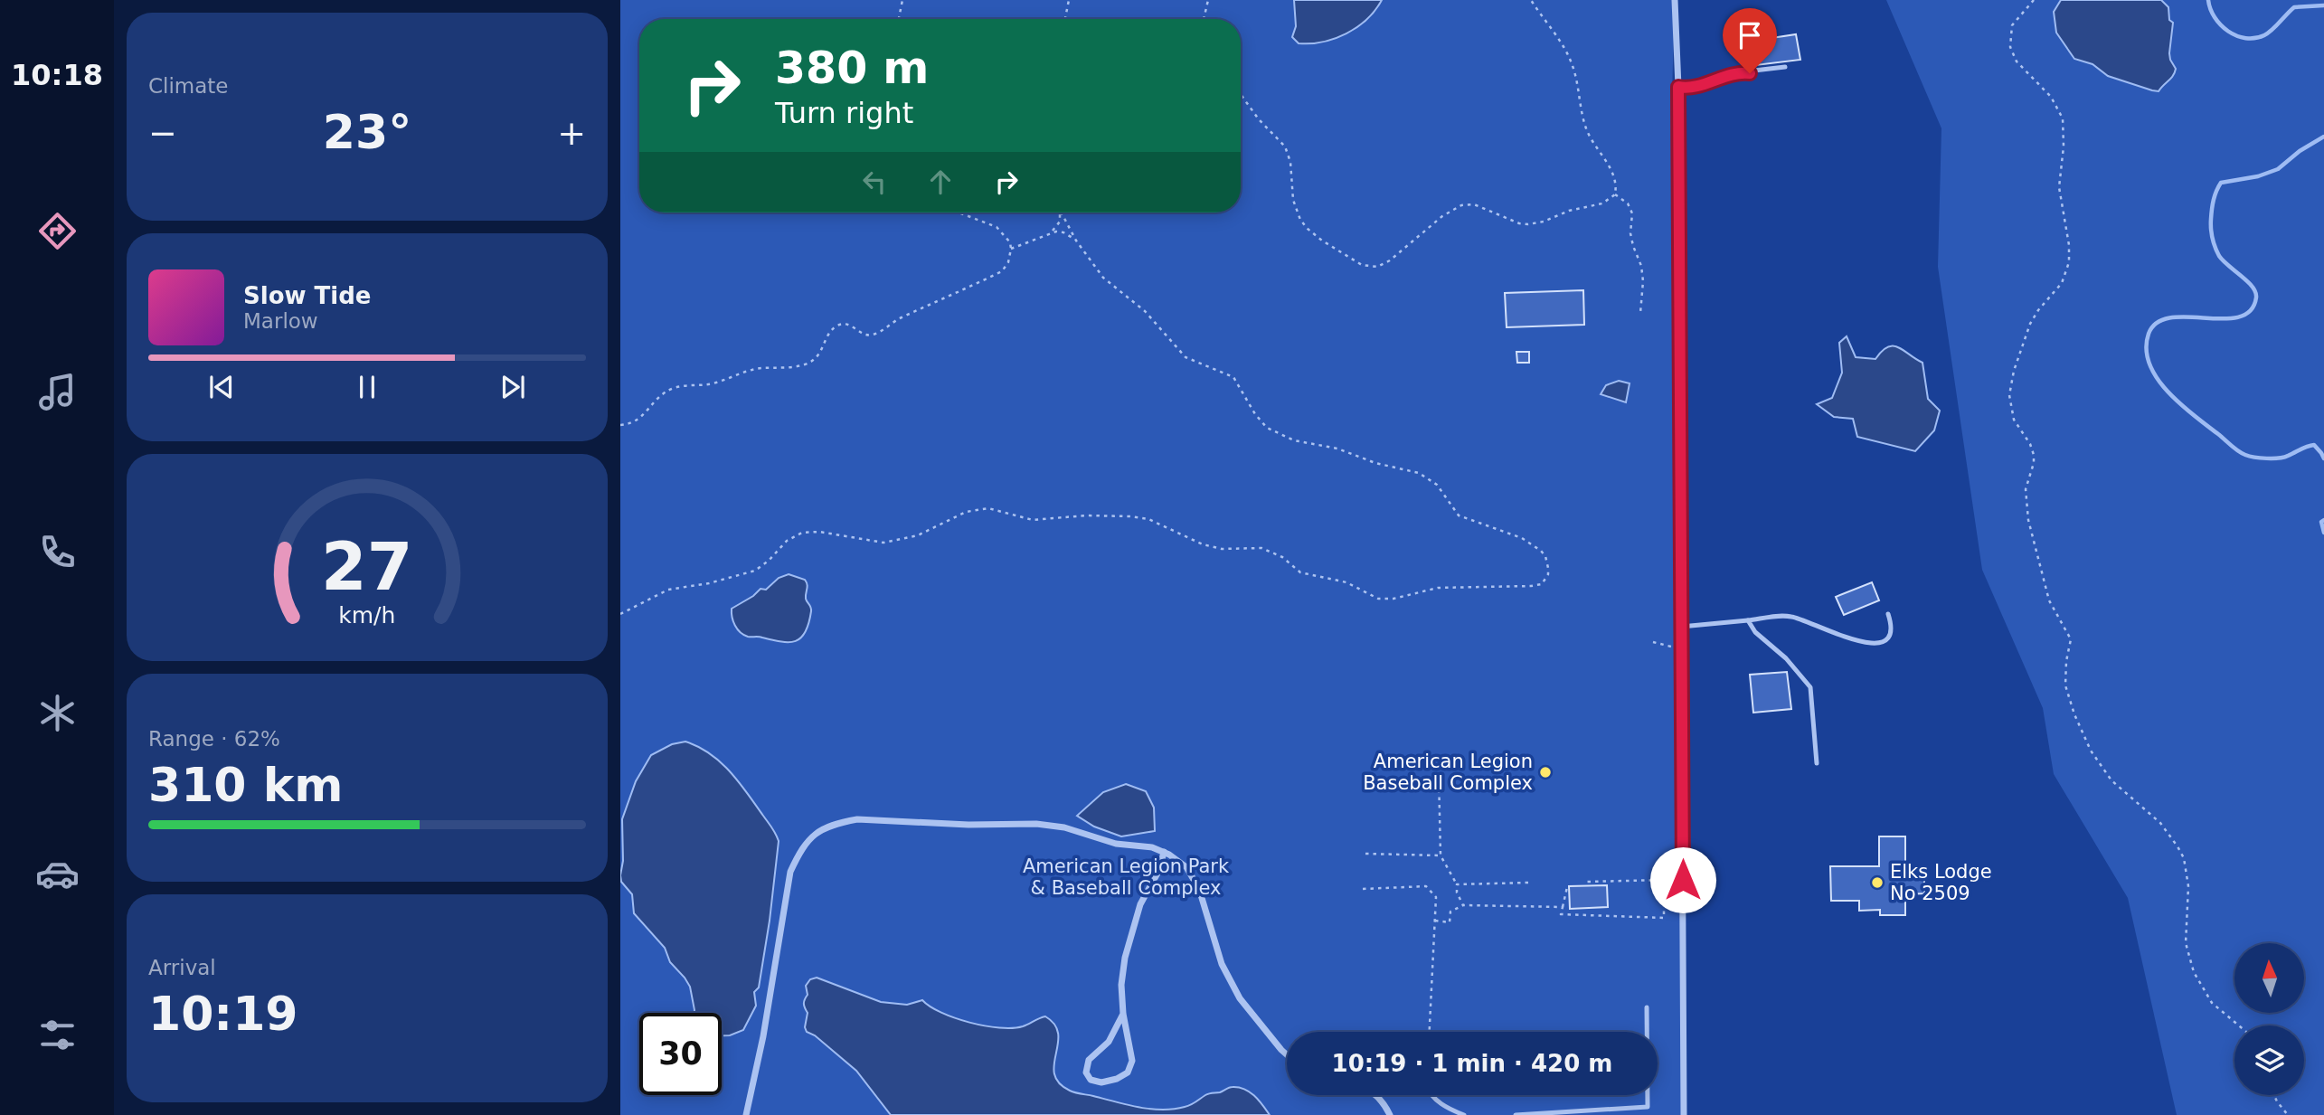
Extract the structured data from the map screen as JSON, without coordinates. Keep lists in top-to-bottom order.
{
  "parks": ["American Legion Park & Baseball Complex"],
  "places": ["American Legion Baseball Complex", "Elks Lodge No 2509"],
  "north": "top",
  "page": {
    "tabs": "10:18",
    "tile": [
      "Climate",
      ["Range · 62%", "310 km"],
      ["Arrival", "10:19"]
    ],
    "turn": ["380 m", "Turn right"],
    "heat": ["−", "23°", "+"],
    "song": ["Slow Tide", "Marlow"],
    "limit": "30",
    "trip": "10:19 · 1 min · 420 m",
    "gauge": ["27", "km/h"]
  }
}
